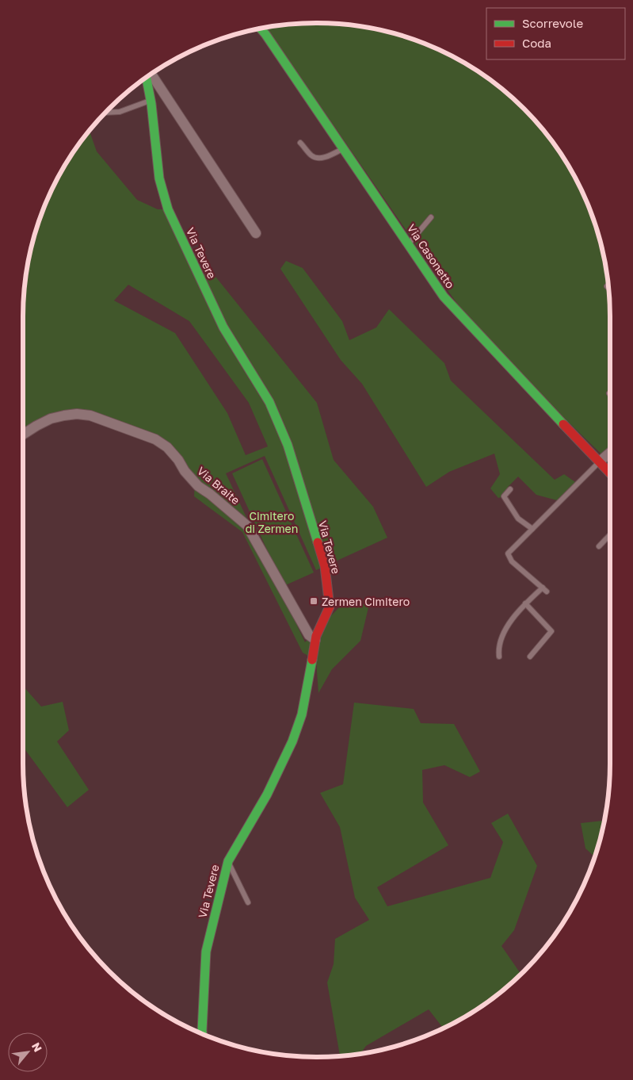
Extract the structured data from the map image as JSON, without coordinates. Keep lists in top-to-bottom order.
{
  "streets": {
    "main road": ["Via Tevere", "Via Casonetto"],
    "street": ["Via Braite"]
  },
  "crossings": [
    ["Via Tevere", "Via Braite"]
  ],
  "parks": ["Cimitero di Zermen"],
  "places": {
    "transit": ["Zermen Cimitero"]
  },
  "legend": ["Scorrevole", "Coda"],
  "north": "top right"
}
